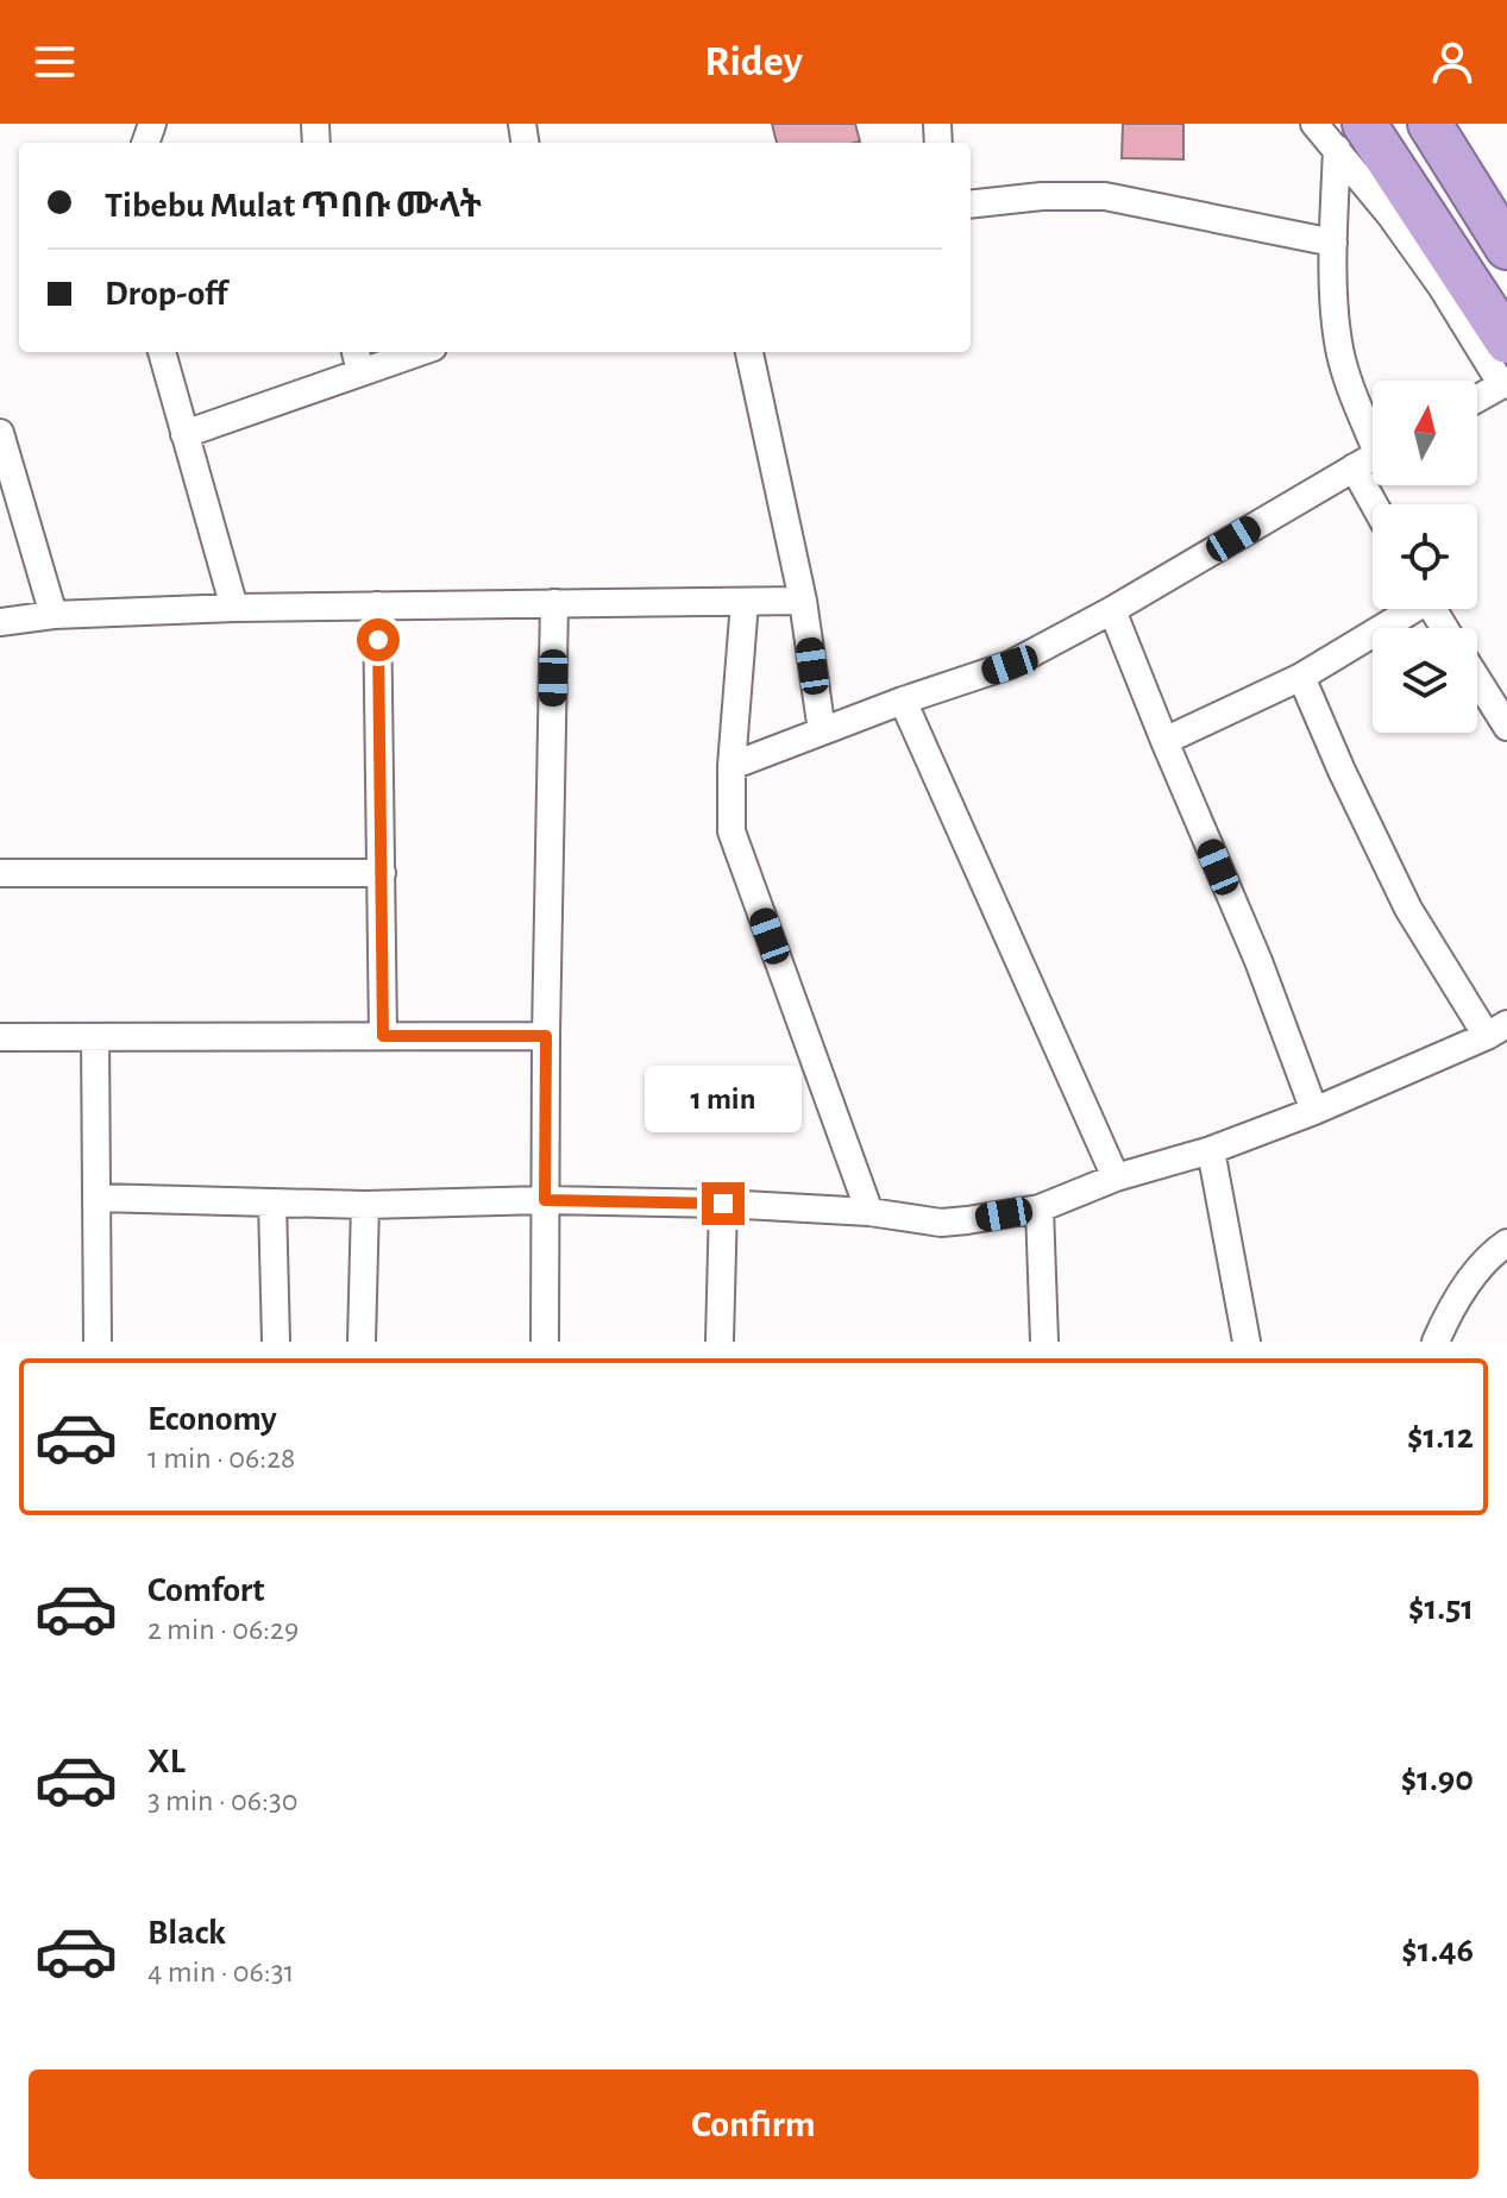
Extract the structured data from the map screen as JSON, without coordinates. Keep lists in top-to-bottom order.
{
  "north": "top",
  "page": {
    "header": "Ridey",
    "banner": ["Tibebu Mulat ጥበቡ ሙላት", "Drop-off"],
    "bubble": "1 min",
    "list": [
      {
        "name": "Economy",
        "note": "1 min · 06:28",
        "value": "$1.12"
      },
      {
        "name": "Comfort",
        "note": "2 min · 06:29",
        "value": "$1.51"
      },
      {
        "name": "XL",
        "note": "3 min · 06:30",
        "value": "$1.90"
      },
      {
        "name": "Black",
        "note": "4 min · 06:31",
        "value": "$1.46"
      }
    ],
    "buttons": "Confirm"
  }
}
